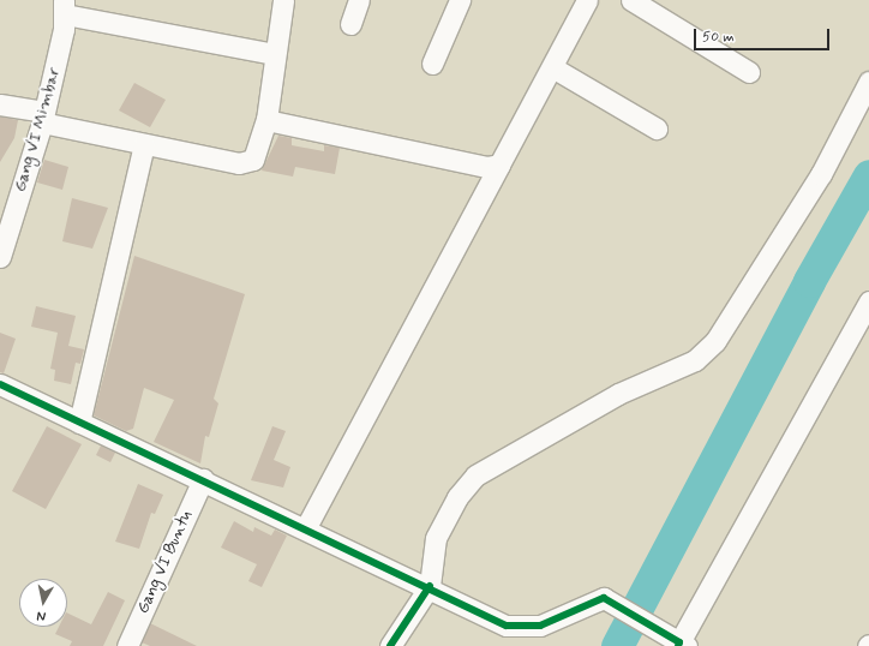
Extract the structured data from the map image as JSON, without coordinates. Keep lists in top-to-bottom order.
{
  "streets": {
    "street": ["Gang VI Mimbar", "Gang VI Buntu"]
  },
  "scale_bar": "50 m",
  "north": "bottom"
}
